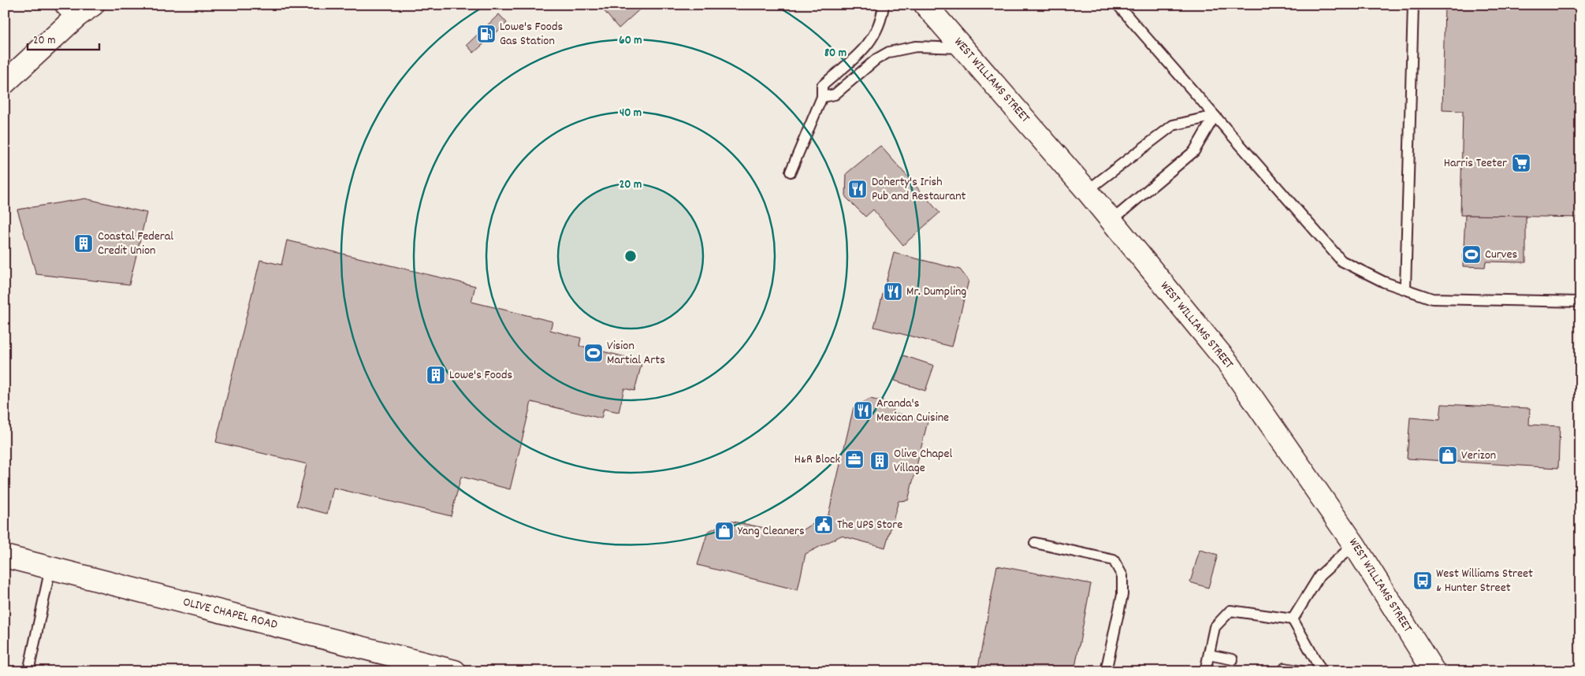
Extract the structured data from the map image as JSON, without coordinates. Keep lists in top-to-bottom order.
{
  "streets": {
    "main road": ["WEST WILLIAMS STREET", "OLIVE CHAPEL ROAD"]
  },
  "places": {
    "fuel station": ["Lowe's Foods Gas Station"],
    "supermarket": ["Harris Teeter"],
    "restaurant": ["Doherty's Irish Pub and Restaurant", "Mr. Dumpling", "Aranda's Mexican Cuisine"],
    "building": ["Coastal Federal Credit Union", "Lowe's Foods", "Olive Chapel Village"],
    "sports": ["Curves", "Vision Martial Arts"],
    "shop": ["Verizon", "Yang Cleaners"],
    "office": ["H&R Block"],
    "public building": ["The UPS Store"],
    "bus stop": ["West Williams Street & Hunter Street"]
  },
  "scale_bar": "20 m",
  "rings": [
    "60 m",
    "80 m",
    "40 m",
    "20 m"
  ]
}
